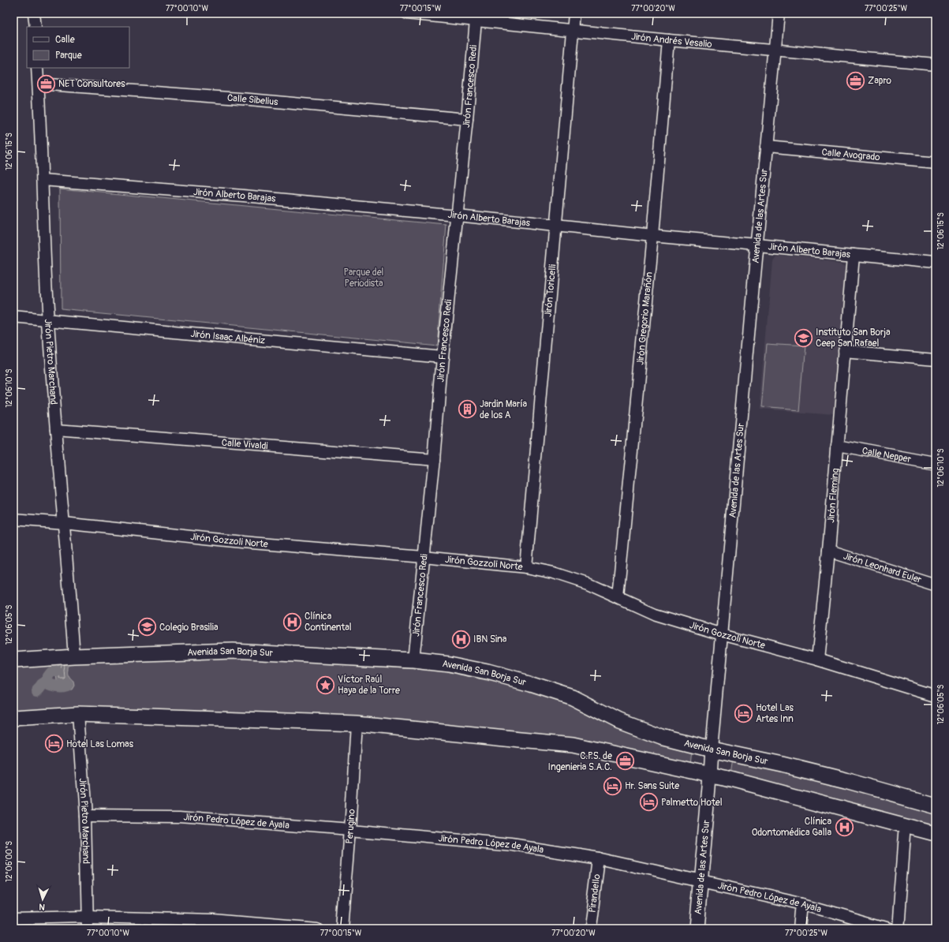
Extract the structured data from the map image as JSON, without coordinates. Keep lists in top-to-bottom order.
{
  "streets": {
    "main road": ["Avenida San Borja Sur"],
    "street": [
      "Jirón Andrés Vesalio",
      "Jirón Francesco Redi",
      "Calle Sibelius",
      "Calle Avogrado",
      "Jirón Alberto Barajas",
      "Avenida de las Artes Sur",
      "Jirón Toricelli",
      "Jirón Gregorio Marañón",
      "Jirón Isaac Albéniz",
      "Jirón Pietro Marchand",
      "Calle Vivaldi",
      "Calle Nepper",
      "Jirón Fleming",
      "Jirón Gozzoli Norte",
      "Jirón Leonhard Euler",
      "Jirón Pedro López de Ayala",
      "Perugino",
      "Pirandello"
    ]
  },
  "crossings": [
    ["Jirón Andrés Vesalio", "Jirón Francesco Redi"],
    ["Jirón Andrés Vesalio", "Avenida de las Artes Sur"],
    ["Jirón Andrés Vesalio", "Jirón Toricelli"],
    ["Jirón Andrés Vesalio", "Jirón Gregorio Marañón"],
    ["Jirón Francesco Redi", "Calle Sibelius"],
    ["Jirón Francesco Redi", "Jirón Alberto Barajas"],
    ["Jirón Francesco Redi", "Jirón Isaac Albéniz"],
    ["Jirón Francesco Redi", "Calle Vivaldi"],
    ["Jirón Francesco Redi", "Jirón Gozzoli Norte"],
    ["Jirón Francesco Redi", "Avenida San Borja Sur"],
    ["Calle Sibelius", "Jirón Pietro Marchand"],
    ["Calle Avogrado", "Avenida de las Artes Sur"],
    ["Jirón Alberto Barajas", "Avenida de las Artes Sur"],
    ["Jirón Alberto Barajas", "Jirón Toricelli"],
    ["Jirón Alberto Barajas", "Jirón Gregorio Marañón"],
    ["Jirón Alberto Barajas", "Jirón Pietro Marchand"],
    ["Jirón Alberto Barajas", "Jirón Fleming"],
    ["Avenida de las Artes Sur", "Jirón Gozzoli Norte"],
    ["Avenida de las Artes Sur", "Avenida San Borja Sur"],
    ["Avenida de las Artes Sur", "Jirón Pedro López de Ayala"],
    ["Jirón Toricelli", "Jirón Gozzoli Norte"],
    ["Jirón Gregorio Marañón", "Jirón Gozzoli Norte"],
    ["Jirón Isaac Albéniz", "Jirón Pietro Marchand"],
    ["Jirón Pietro Marchand", "Calle Vivaldi"],
    ["Jirón Pietro Marchand", "Jirón Gozzoli Norte"],
    ["Jirón Pietro Marchand", "Avenida San Borja Sur"],
    ["Jirón Pietro Marchand", "Jirón Pedro López de Ayala"],
    ["Calle Nepper", "Jirón Fleming"],
    ["Jirón Fleming", "Jirón Gozzoli Norte"],
    ["Jirón Fleming", "Jirón Leonhard Euler"],
    ["Jirón Pedro López de Ayala", "Perugino"],
    ["Jirón Pedro López de Ayala", "Pirandello"]
  ],
  "parks": ["Parque del Periodista"],
  "places": {
    "office": ["Zapro", "NET Consultores", "C.P.S. de Ingenieria S.A.C."],
    "school or university": ["Instituto San Borja Ceep San Rafael", "Colegio Brasilia"],
    "building": ["Jardin María de los A"],
    "hospital": ["Clínica Continental", "IBN Sina", "Clínica Odontomédica Galla"],
    "place": ["Víctor Raúl Haya de la Torre"],
    "hotel": [
      "Hotel Las Artes Inn",
      "Hotel Las Lomas",
      "Hr. Sans Suite",
      "Palmetto Hotel"
    ]
  },
  "legend": ["Calle", "Parque"],
  "north": "bottom",
  "coordinates": [
    "77°00'10\"W",
    "77°00'15\"W",
    "77°00'20\"W",
    "77°00'25\"W",
    "12°06'15\"S",
    "12°06'10\"S",
    "12°06'05\"S",
    "12°06'00\"S"
  ]
}
